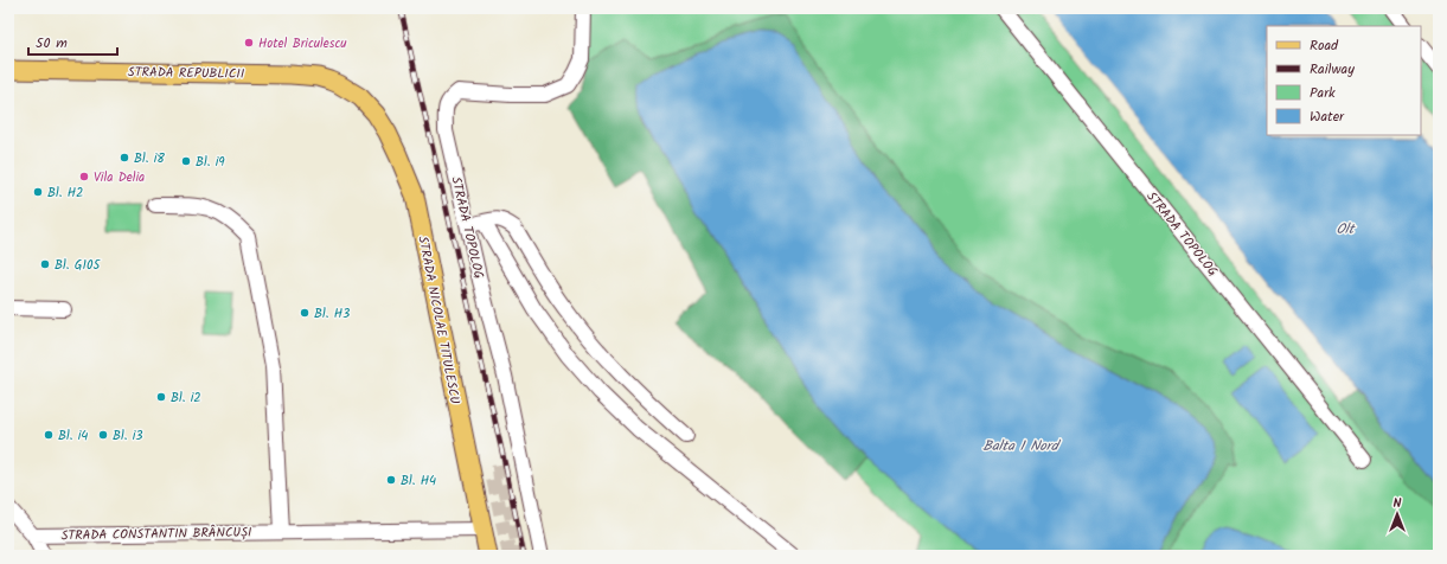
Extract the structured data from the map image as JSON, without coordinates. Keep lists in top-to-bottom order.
{
  "streets": {
    "main road": ["STRADA REPUBLICII", "STRADA NICOLAE TITULESCU"],
    "street": ["STRADA TOPOLOG", "STRADA CONSTANTIN BRÂNCUȘI"]
  },
  "crossings": [
    ["STRADA REPUBLICII", "STRADA NICOLAE TITULESCU"],
    ["STRADA NICOLAE TITULESCU", "STRADA CONSTANTIN BRÂNCUȘI"]
  ],
  "water": ["Olt", "Balta 1 Nord"],
  "places": [
    "Hotel Briculescu",
    "Bl. i8",
    "Bl. i9",
    "Vila Delia",
    "Bl. H2",
    "Bl. G105",
    "Bl. H3",
    "Bl. i2",
    "Bl. i4",
    "Bl. i3",
    "Bl. H4"
  ],
  "legend": [
    "Road",
    "Railway",
    "Park",
    "Water"
  ],
  "scale_bar": "50 m",
  "north": "top"
}
